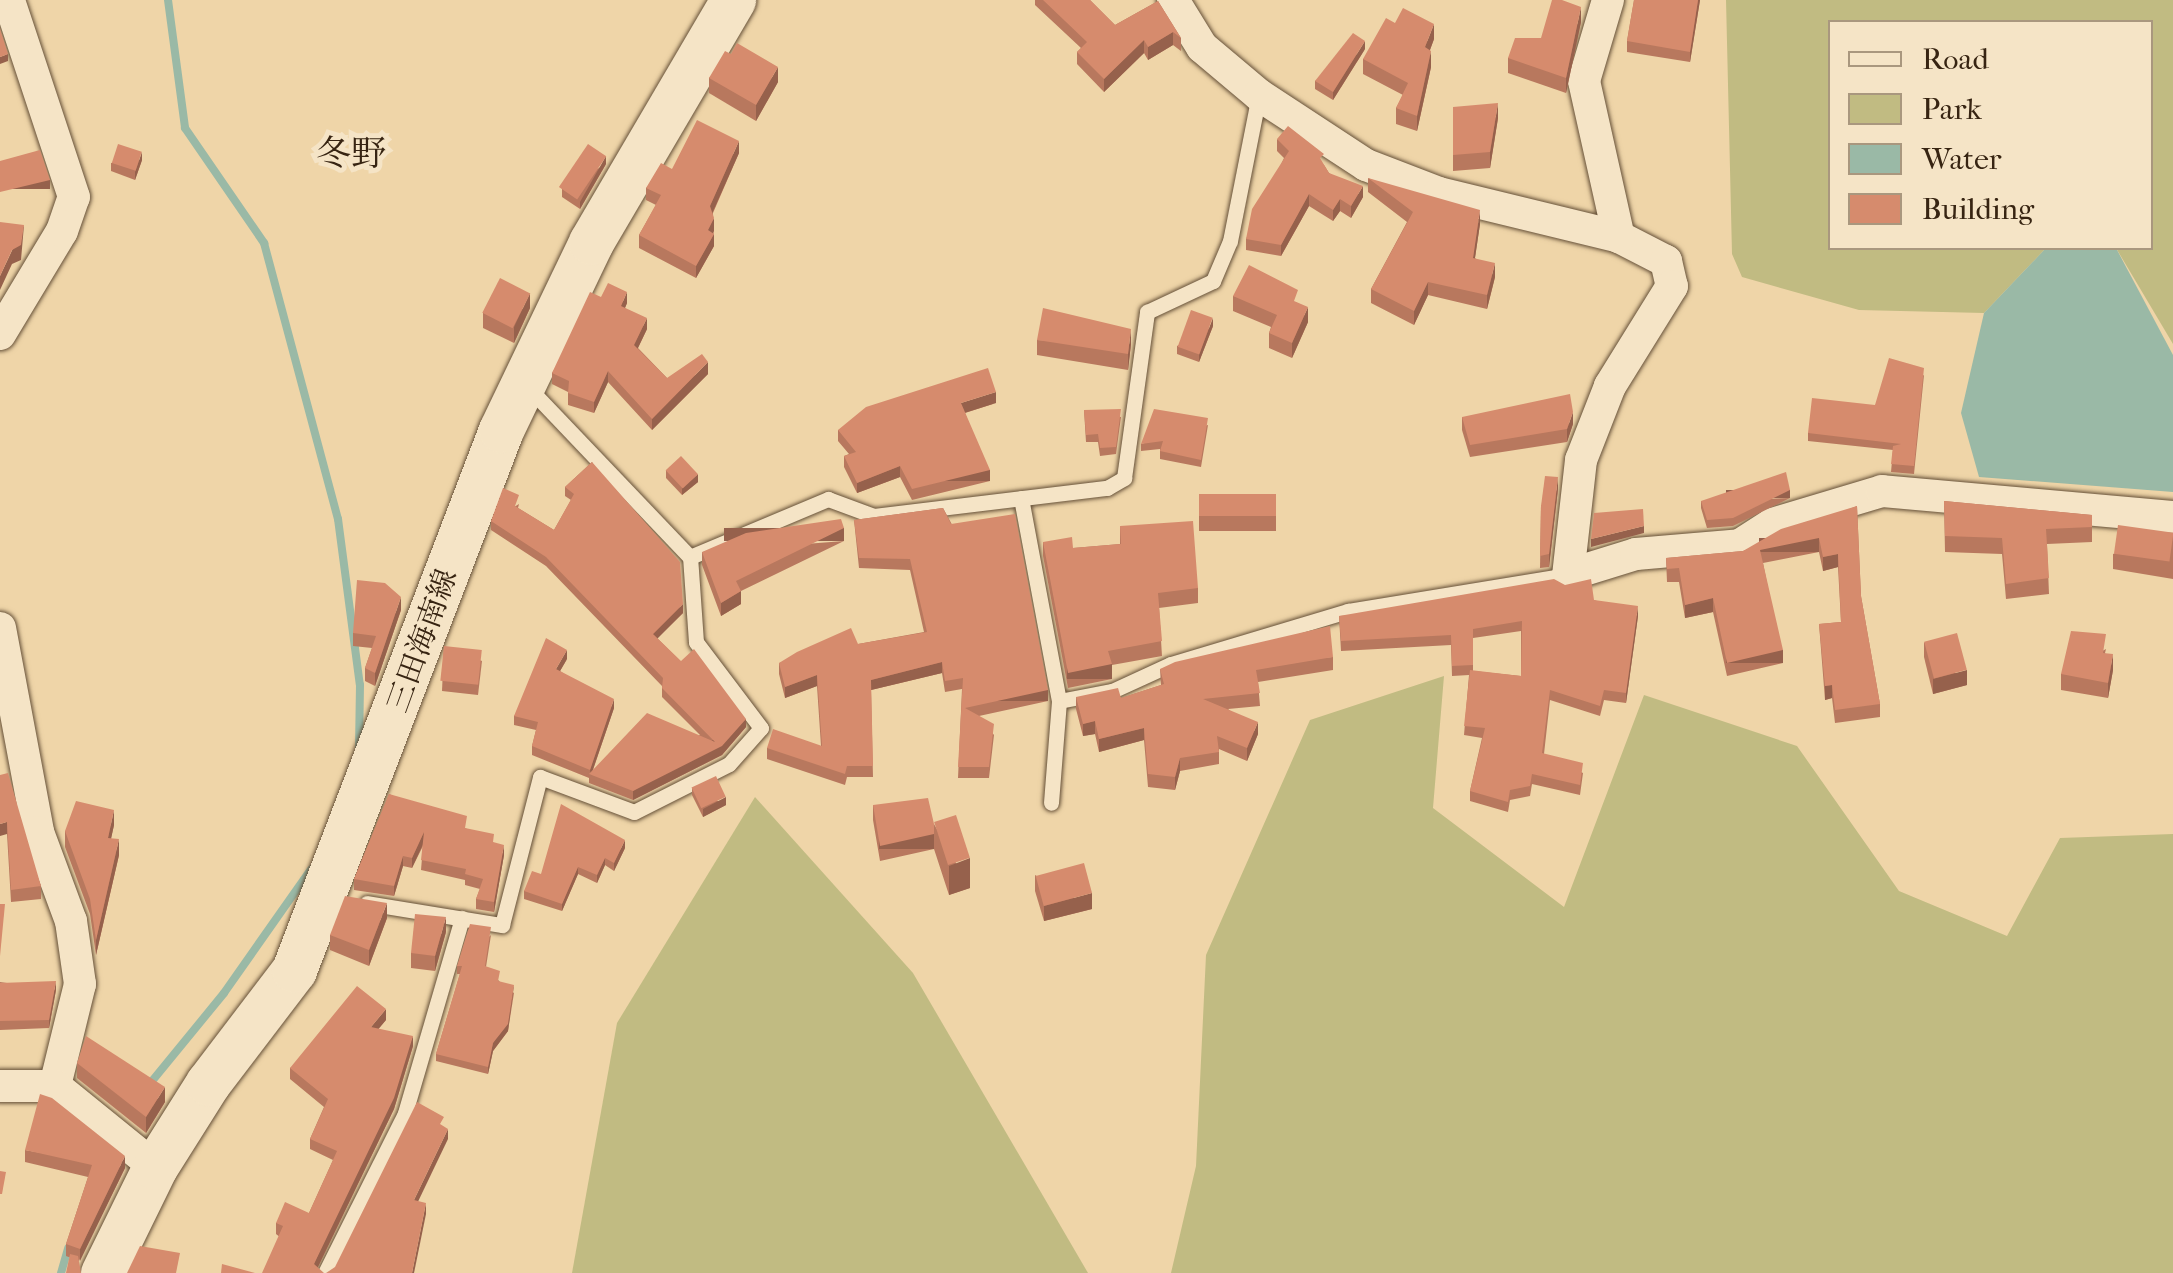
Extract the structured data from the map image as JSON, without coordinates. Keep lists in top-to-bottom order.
{
  "streets": {
    "main road": ["三田海南線"]
  },
  "districts": ["冬野"],
  "legend": [
    "Road",
    "Park",
    "Water",
    "Building"
  ]
}
